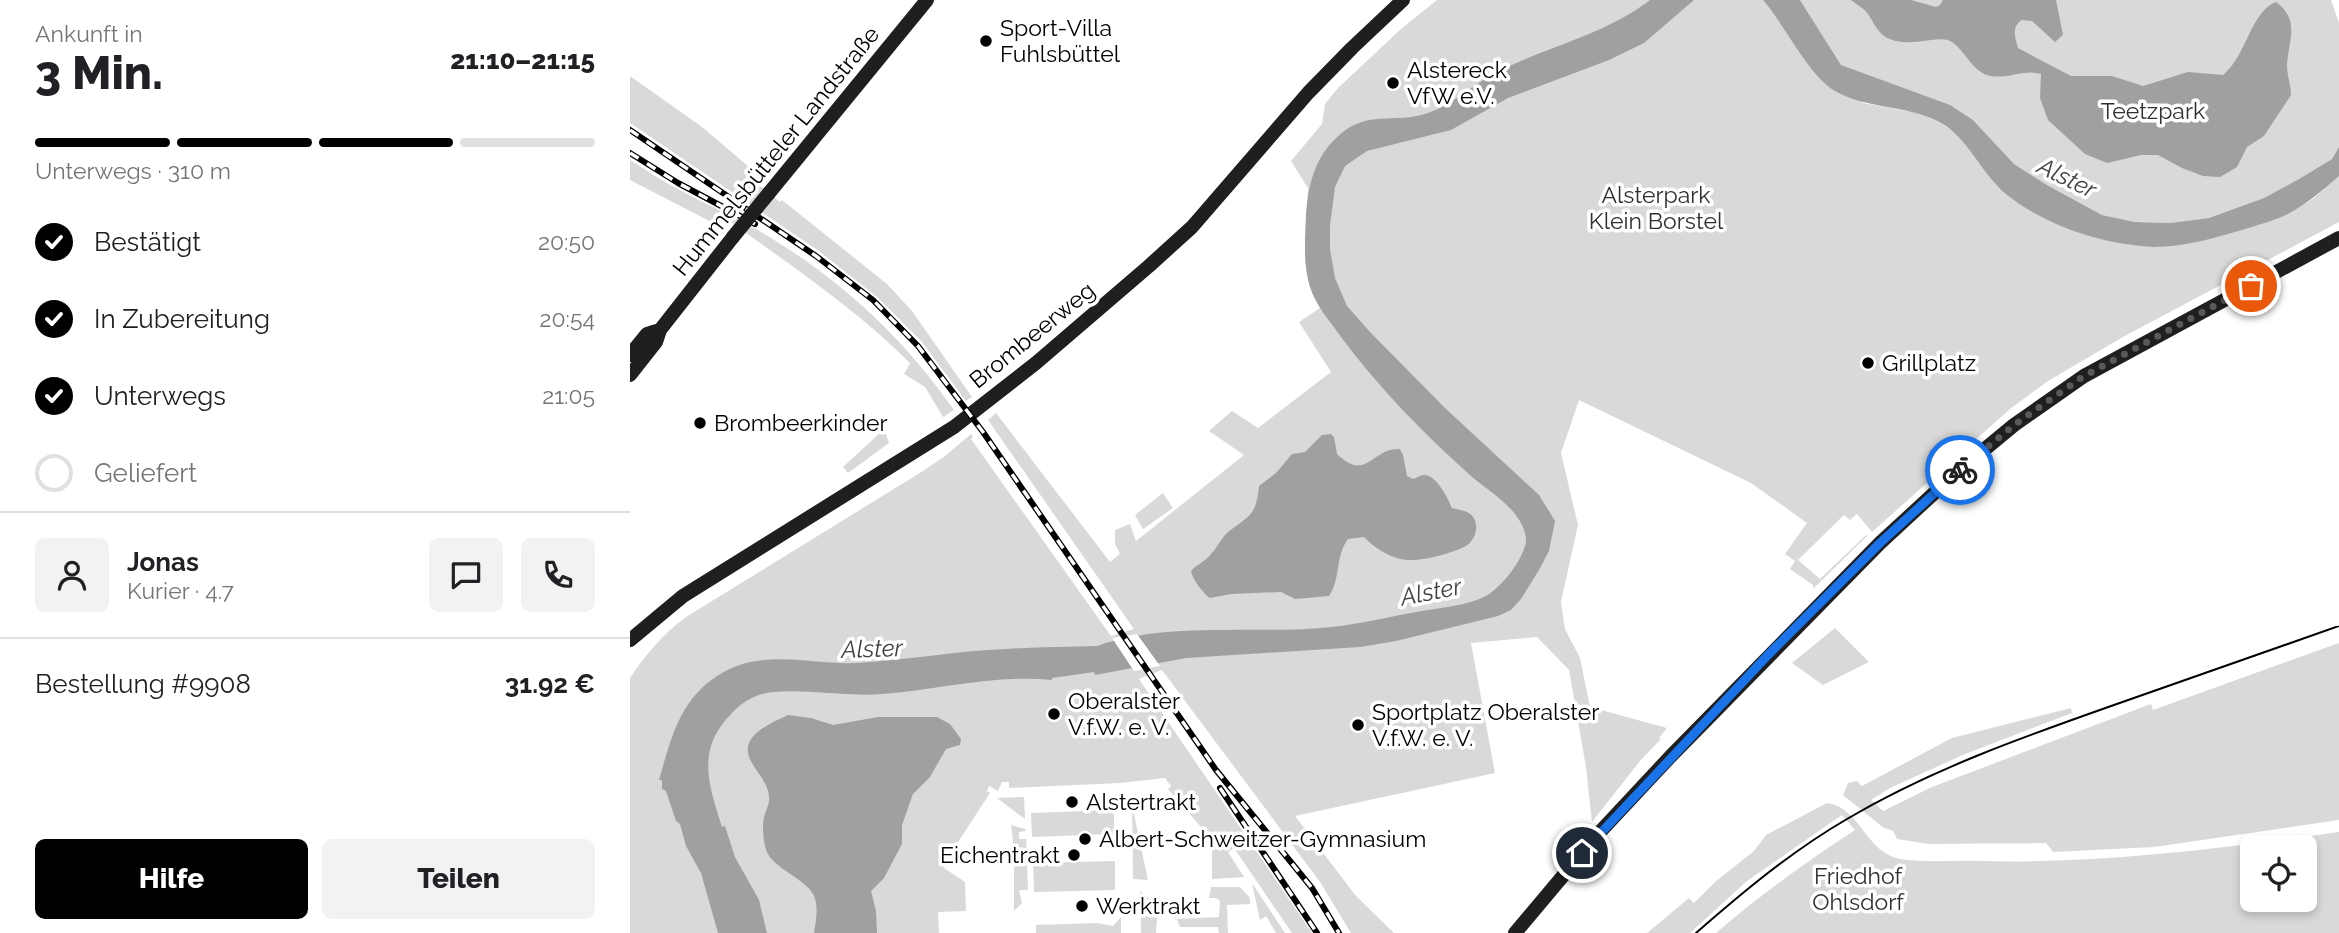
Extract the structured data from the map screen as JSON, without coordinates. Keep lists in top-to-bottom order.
{
  "streets": {
    "main road": ["Hummelsbütteler Landstraße", "Brombeerweg"]
  },
  "water": ["Alster"],
  "parks": ["Teetzpark", "Alsterpark Klein Borstel", "Friedhof Ohlsdorf"],
  "places": [
    "Sport-Villa Fuhlsbüttel",
    "Alstereck VfW e.V.",
    "Grillplatz",
    "Brombeerkinder",
    "Oberalster V.f.W. e. V.",
    "Sportplatz Oberalster V.f.W. e. V.",
    "Alstertrakt",
    "Albert-Schweitzer-Gymnasium",
    "Eichentrakt",
    "Werktrakt"
  ],
  "page": {
    "heading": ["3 Min.", "Ankunft in", "21:10–21:15"],
    "panel": [
      "Jonas",
      "Kurier · 4.7",
      "Bestellung #9908",
      "31.92 €"
    ],
    "bar": "Unterwegs · 310 m",
    "list": [
      ["Bestätigt", "20:50"],
      ["In Zubereitung", "20:54"],
      ["Unterwegs", "21:05"],
      "Geliefert"
    ],
    "buttons": ["Hilfe", "Teilen"]
  }
}
